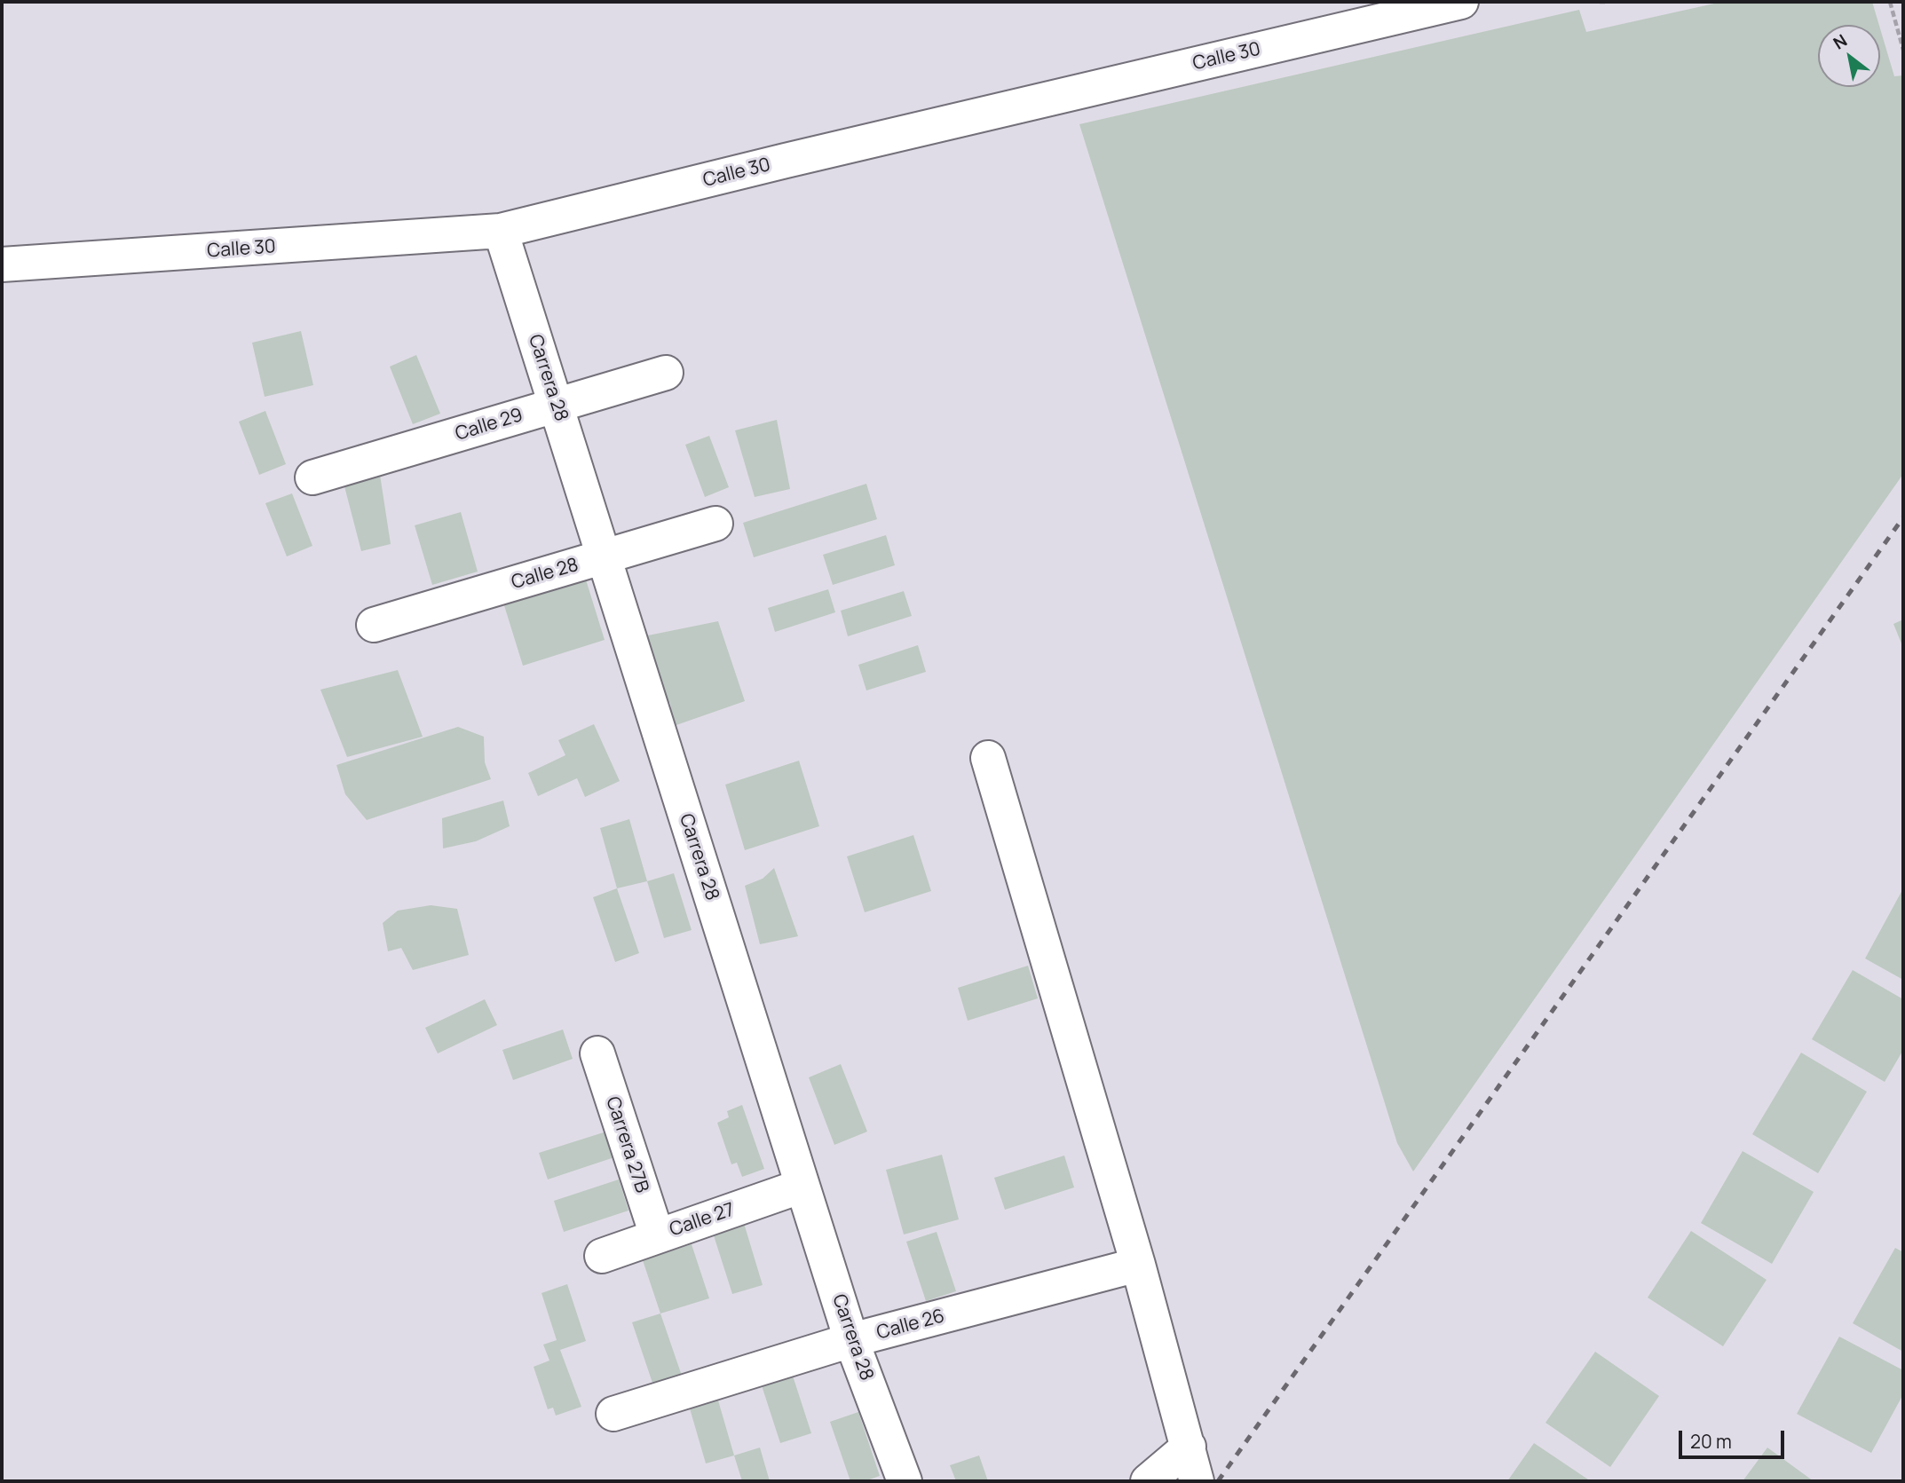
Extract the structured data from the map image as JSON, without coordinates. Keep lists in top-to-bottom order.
{
  "streets": {
    "street": [
      "Calle 30",
      "Carrera 28",
      "Calle 29",
      "Calle 28",
      "Carrera 27B",
      "Calle 27",
      "Calle 26"
    ]
  },
  "crossings": [
    ["Calle 30", "Carrera 28"],
    ["Carrera 28", "Calle 29"],
    ["Carrera 28", "Calle 28"],
    ["Carrera 28", "Calle 27"],
    ["Carrera 28", "Calle 26"],
    ["Carrera 27B", "Calle 27"]
  ],
  "scale_bar": "20 m",
  "north": "top left"
}
